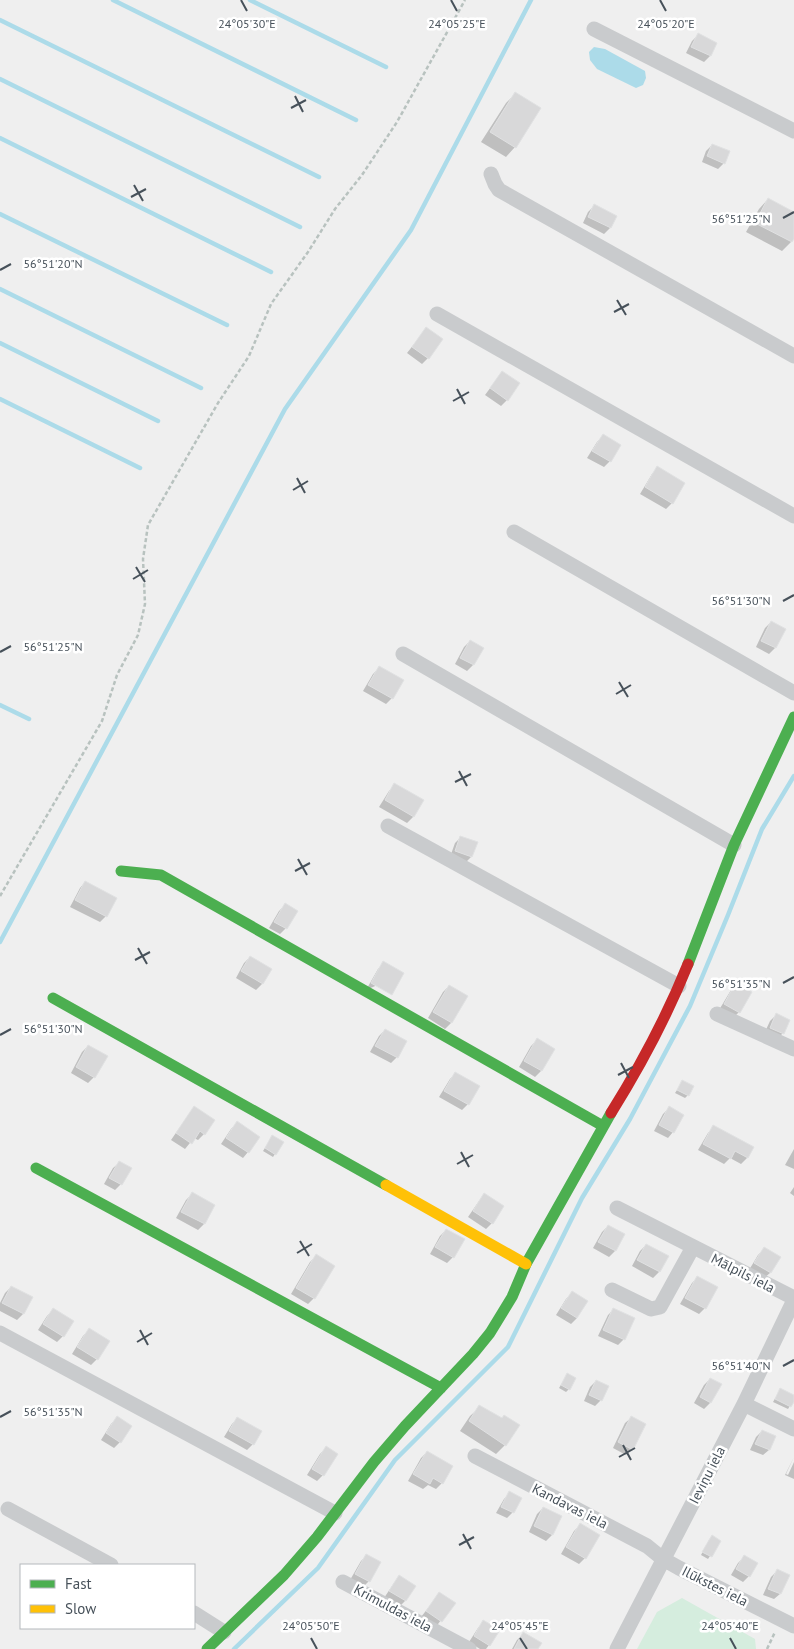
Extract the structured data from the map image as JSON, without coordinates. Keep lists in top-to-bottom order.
{
  "streets": {
    "street": [
      "Mālpils iela",
      "Ieviņu iela",
      "Kandavas iela",
      "Ilūkstes iela",
      "Krimuldas iela"
    ]
  },
  "crossings": [
    ["Mālpils iela", "Ieviņu iela"],
    ["Ieviņu iela", "Kandavas iela"],
    ["Ieviņu iela", "Ilūkstes iela"],
    ["Kandavas iela", "Ilūkstes iela"]
  ],
  "legend": ["Fast", "Slow"],
  "coordinates": [
    "24°05'30\"E",
    "24°05'25\"E",
    "24°05'20\"E",
    "56°51'25\"N",
    "56°51'20\"N",
    "56°51'30\"N",
    "56°51'35\"N",
    "56°51'40\"N",
    "24°05'50\"E",
    "24°05'45\"E",
    "24°05'40\"E"
  ]
}
